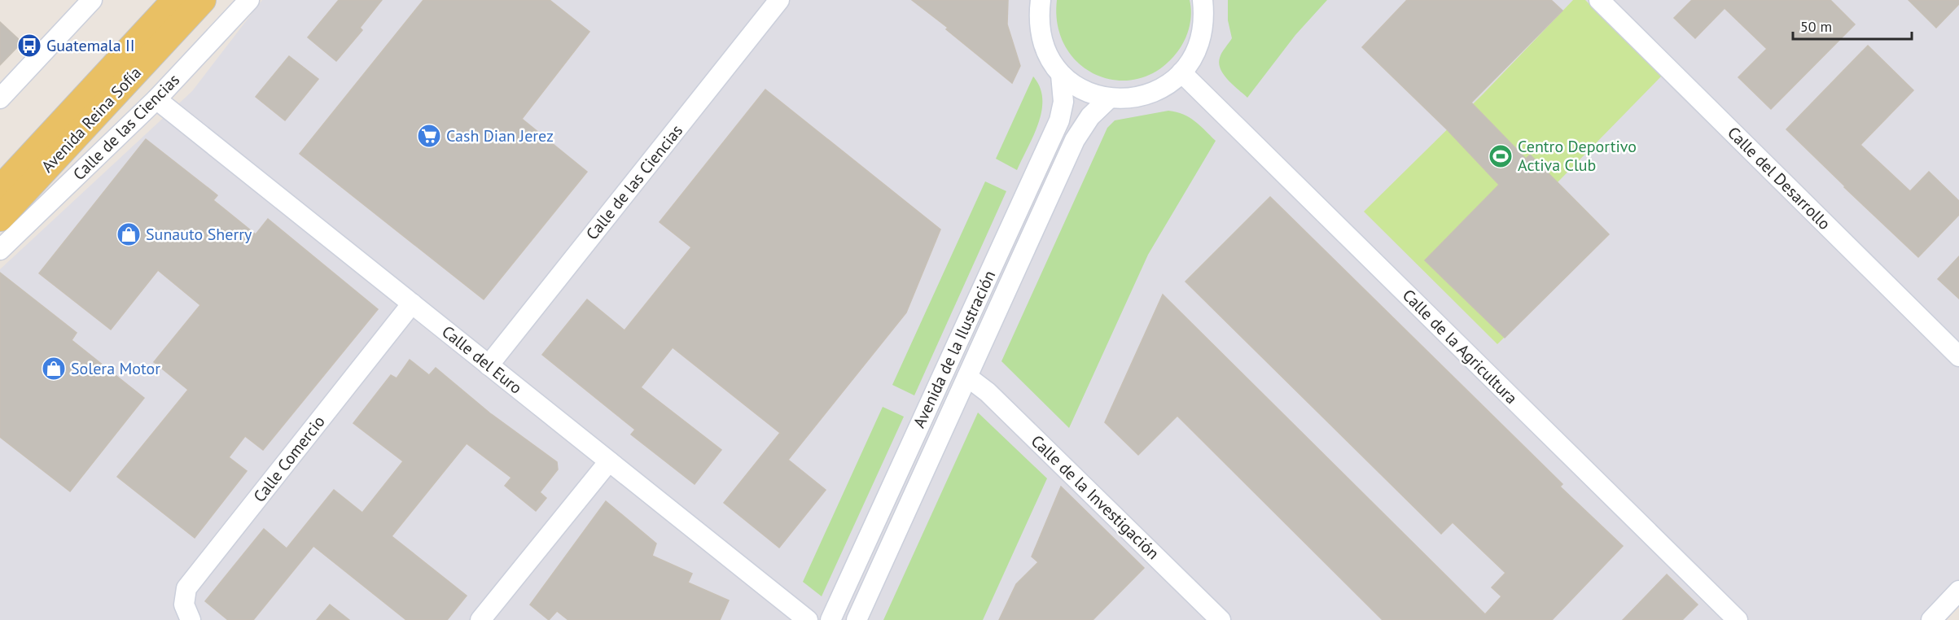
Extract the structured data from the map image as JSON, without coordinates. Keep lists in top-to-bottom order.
{
  "streets": {
    "main road": ["Avenida Reina Sofía"],
    "street": [
      "Calle de las Ciencias",
      "Calle del Desarrollo",
      "Calle de la Agricultura",
      "Avenida de la Ilustración",
      "Calle del Euro",
      "Calle Comercio",
      "Calle de la Investigación"
    ]
  },
  "crossings": [
    ["Calle de las Ciencias", "Calle del Euro"],
    ["Avenida de la Ilustración", "Calle de la Investigación"],
    ["Calle del Euro", "Calle Comercio"]
  ],
  "places": {
    "bus stop": ["Guatemala II"],
    "supermarket": ["Cash Dian Jerez"],
    "sports": ["Centro Deportivo Activa Club"],
    "shop": ["Sunauto Sherry", "Solera Motor"]
  },
  "scale_bar": "50 m"
}
